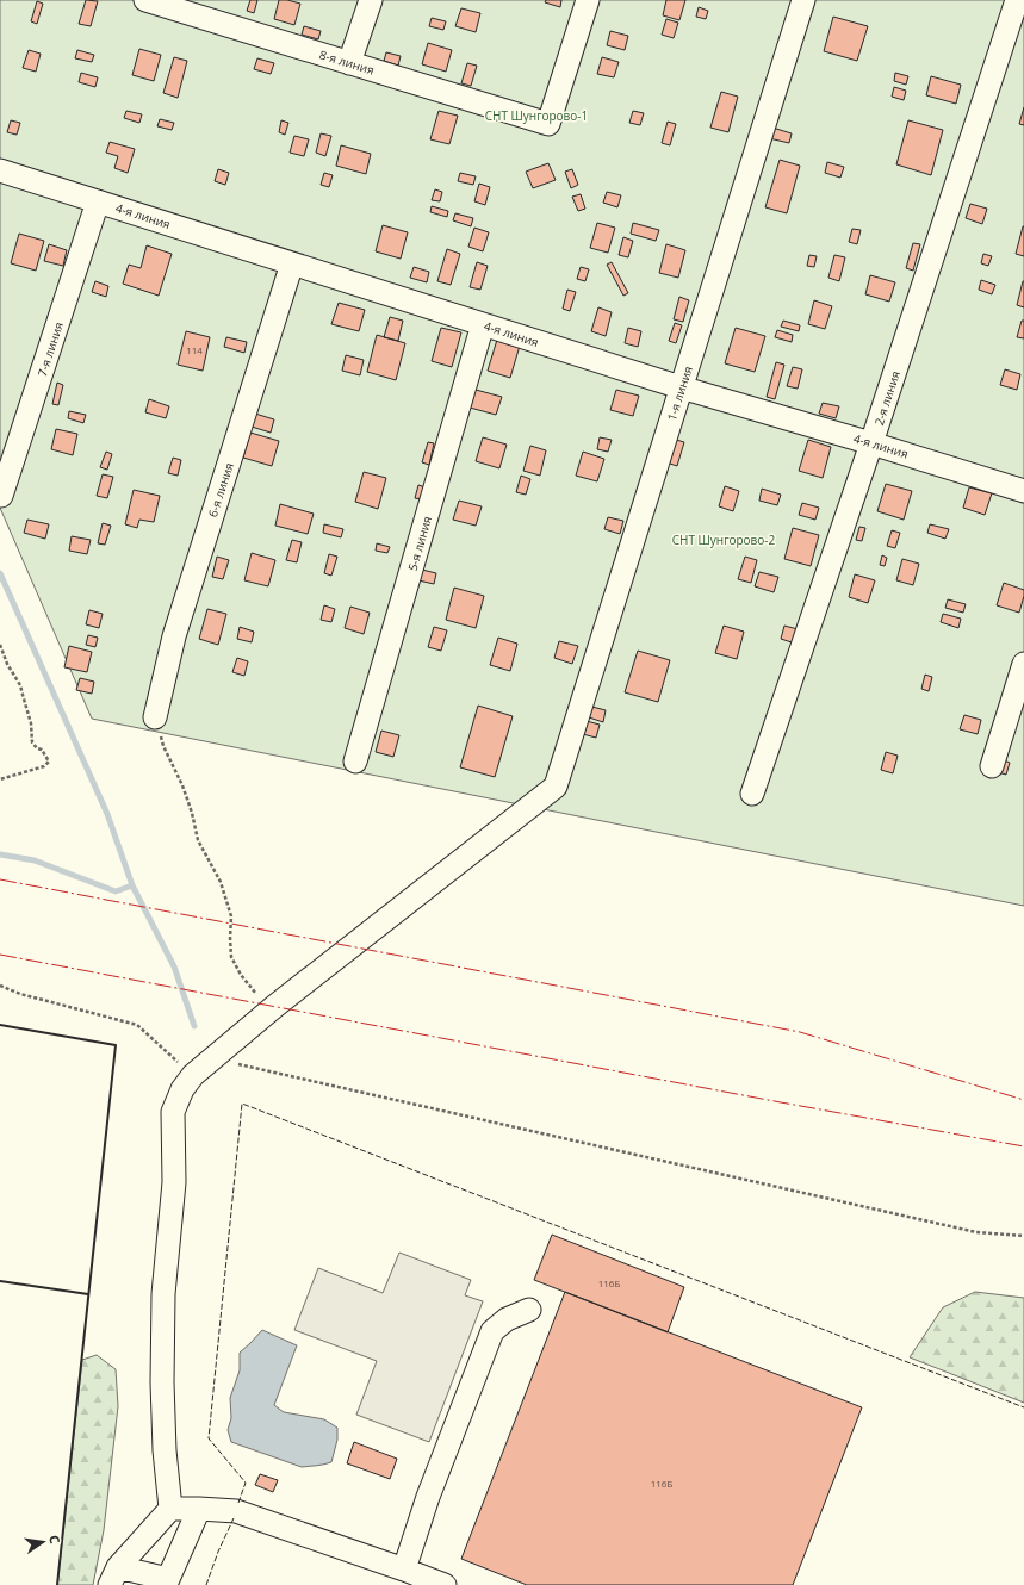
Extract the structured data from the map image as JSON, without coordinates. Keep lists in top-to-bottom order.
{
  "streets": {
    "street": [
      "8-я линия",
      "4-я линия",
      "7-я линия",
      "1-я линия",
      "2-я линия",
      "6-я линия",
      "5-я линия"
    ]
  },
  "crossings": [
    ["4-я линия", "7-я линия"],
    ["4-я линия", "1-я линия"],
    ["4-я линия", "2-я линия"],
    ["4-я линия", "6-я линия"],
    ["4-я линия", "5-я линия"]
  ],
  "parks": ["СНТ Шунгорово-1", "СНТ Шунгорово-2"],
  "house_numbers": ["114", "116Б", "116Б"],
  "north": "right"
}
